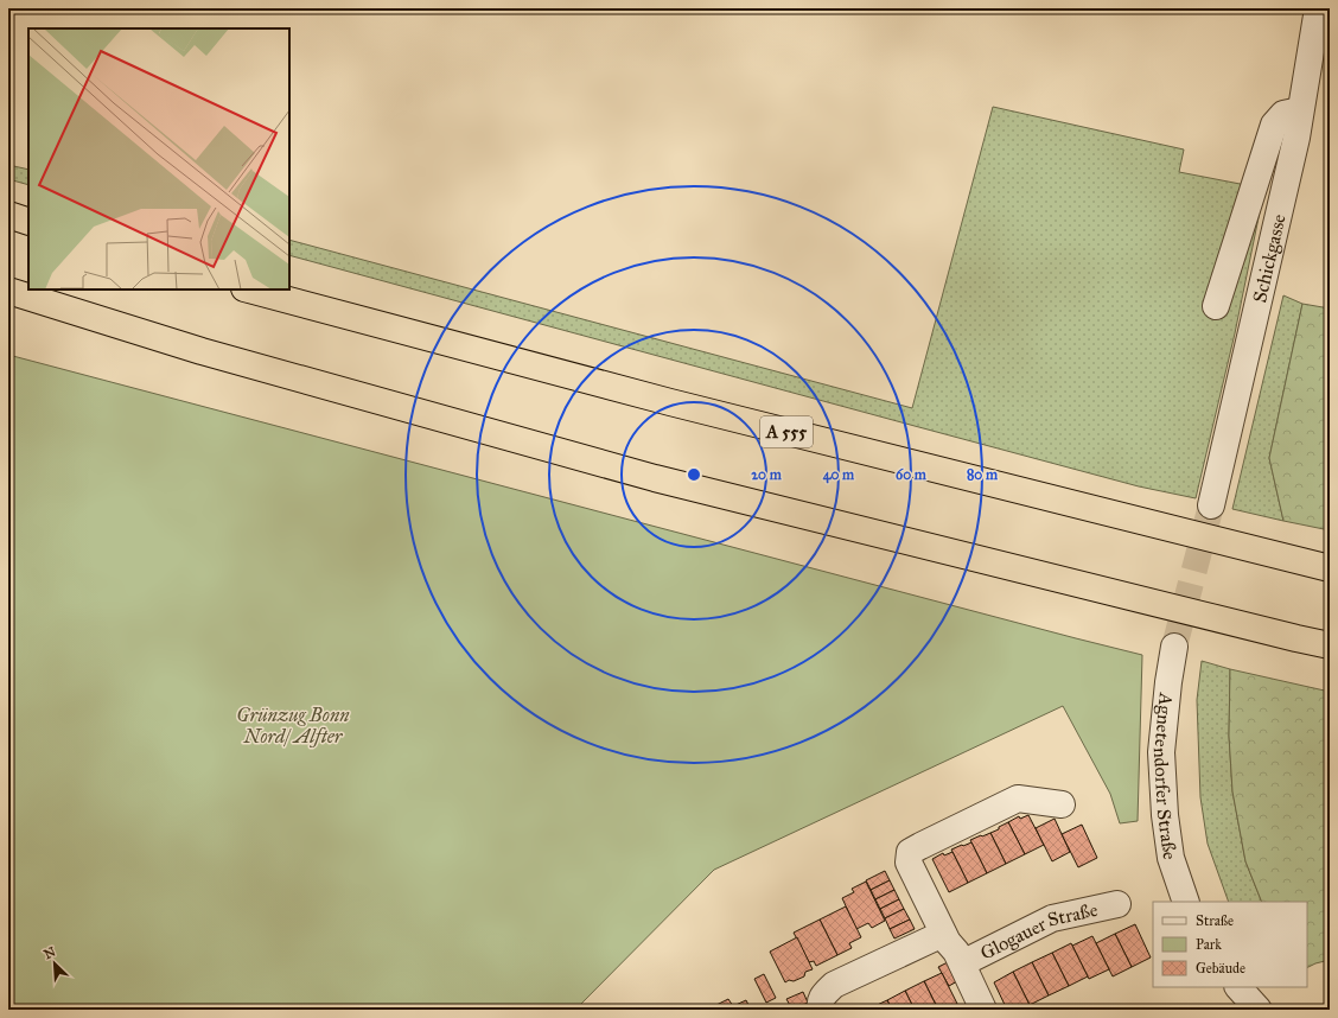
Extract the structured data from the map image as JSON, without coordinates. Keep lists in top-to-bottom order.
{
  "streets": {
    "highway": ["A 555"],
    "street": ["Schickgasse", "Agnetendorfer Straße", "Glogauer Straße"]
  },
  "parks": ["Grünzug Bonn Nord/ Alfter"],
  "legend": ["Straße", "Park", "Gebäude"],
  "north": "top left",
  "rings": [
    "20 m",
    "40 m",
    "60 m",
    "80 m"
  ]
}
